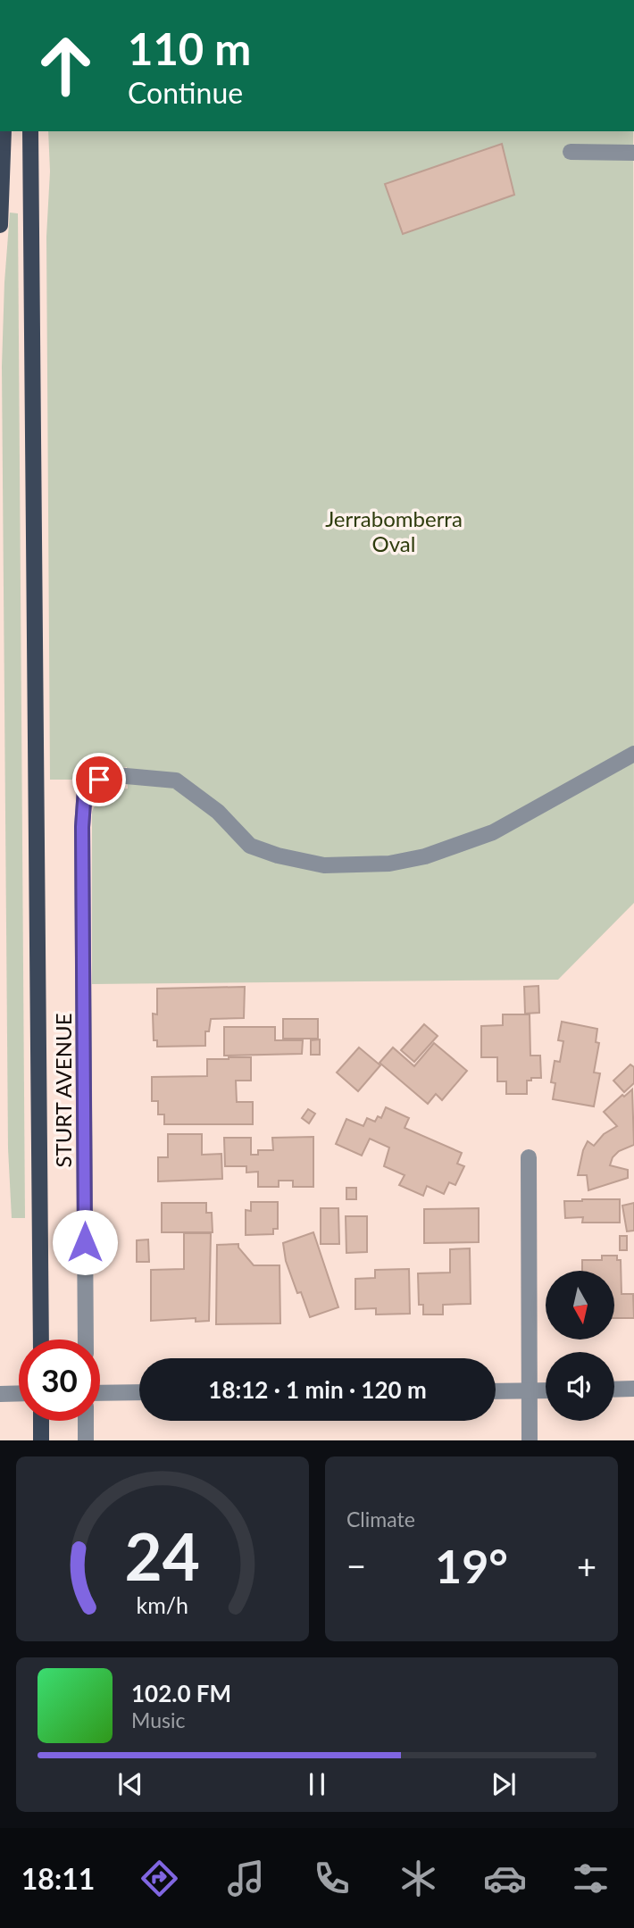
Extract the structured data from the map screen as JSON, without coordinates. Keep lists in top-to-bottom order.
{
  "streets": {
    "main road": ["STURT AVENUE"]
  },
  "parks": ["Jerrabomberra Oval"],
  "north": "bottom",
  "page": {
    "turn": ["110 m", "Continue"],
    "limit": "30",
    "trip": "18:12 · 1 min · 120 m",
    "tile": "Climate",
    "heat": ["−", "19°", "+"],
    "song": ["102.0 FM", "Music"],
    "tabs": "18:11",
    "gauge": ["24", "km/h"]
  }
}
